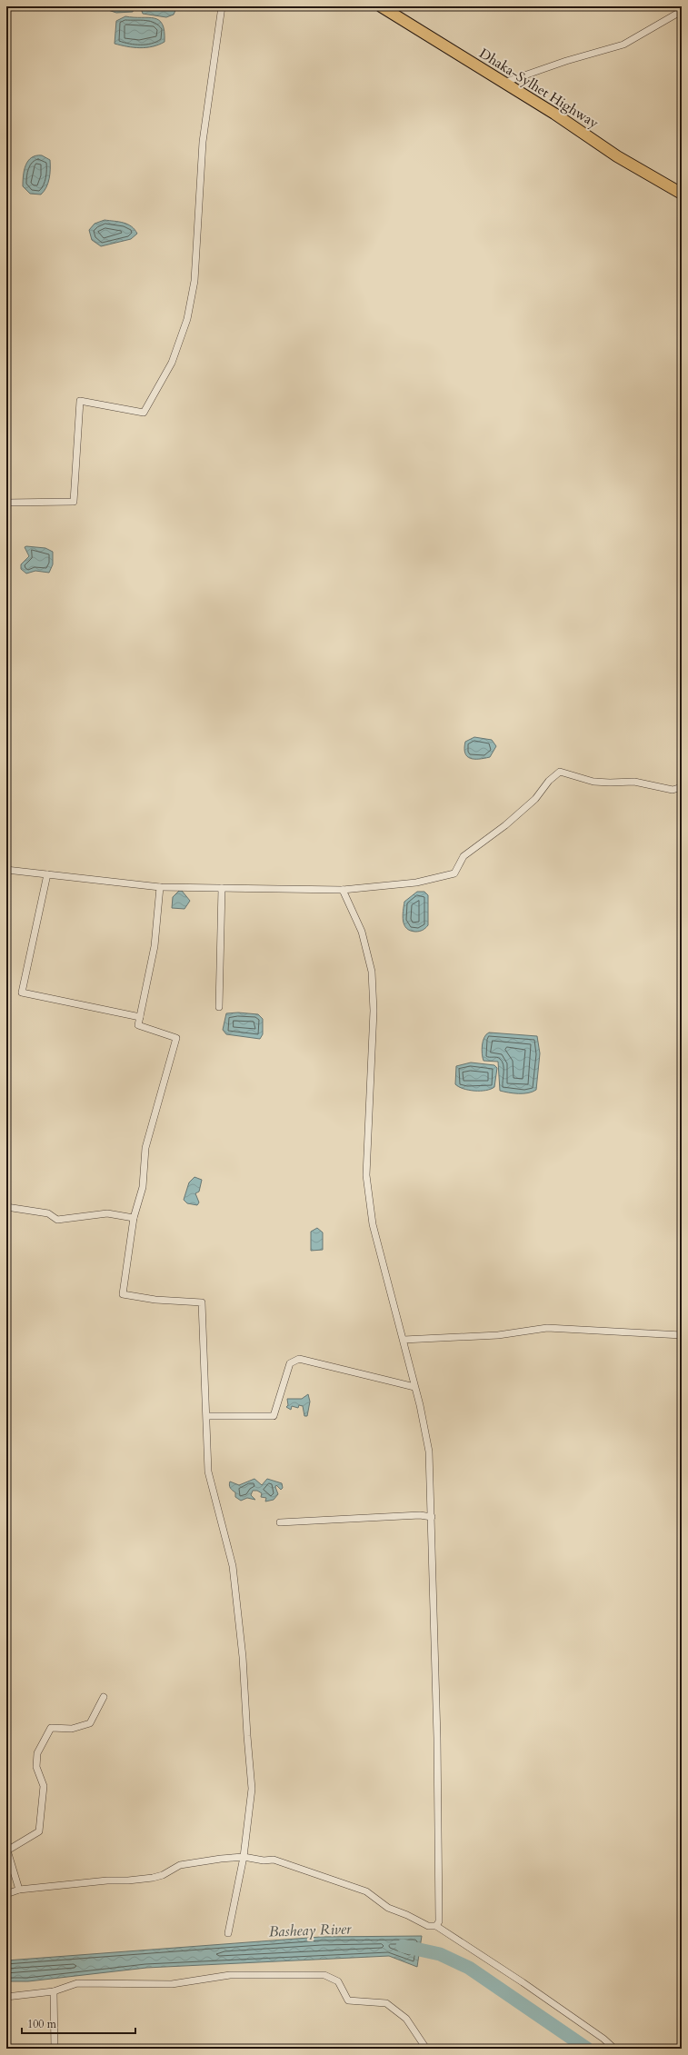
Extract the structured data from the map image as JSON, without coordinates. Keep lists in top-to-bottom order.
{
  "streets": {
    "highway": ["Dhaka-Sylhet Highway"]
  },
  "water": ["Basheay River"],
  "scale_bar": "100 m"
}
